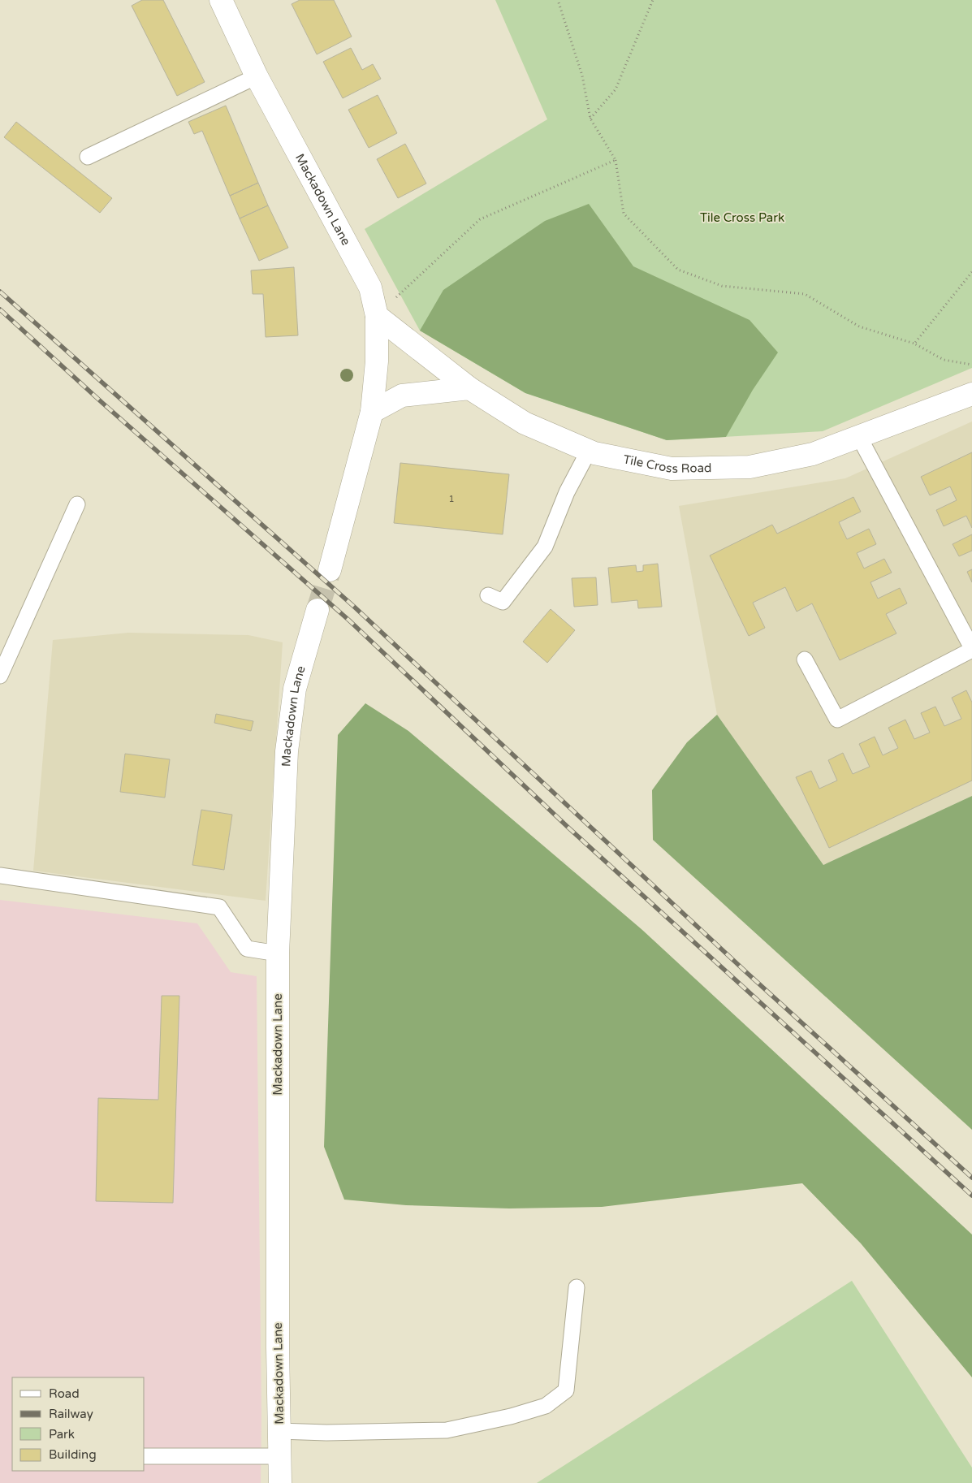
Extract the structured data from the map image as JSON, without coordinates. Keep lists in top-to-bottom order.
{
  "streets": {
    "street": ["Mackadown Lane", "Tile Cross Road"]
  },
  "crossings": [
    ["Mackadown Lane", "Tile Cross Road"]
  ],
  "parks": ["Tile Cross Park"],
  "house_numbers": ["1"],
  "legend": [
    "Road",
    "Railway",
    "Park",
    "Building"
  ]
}
